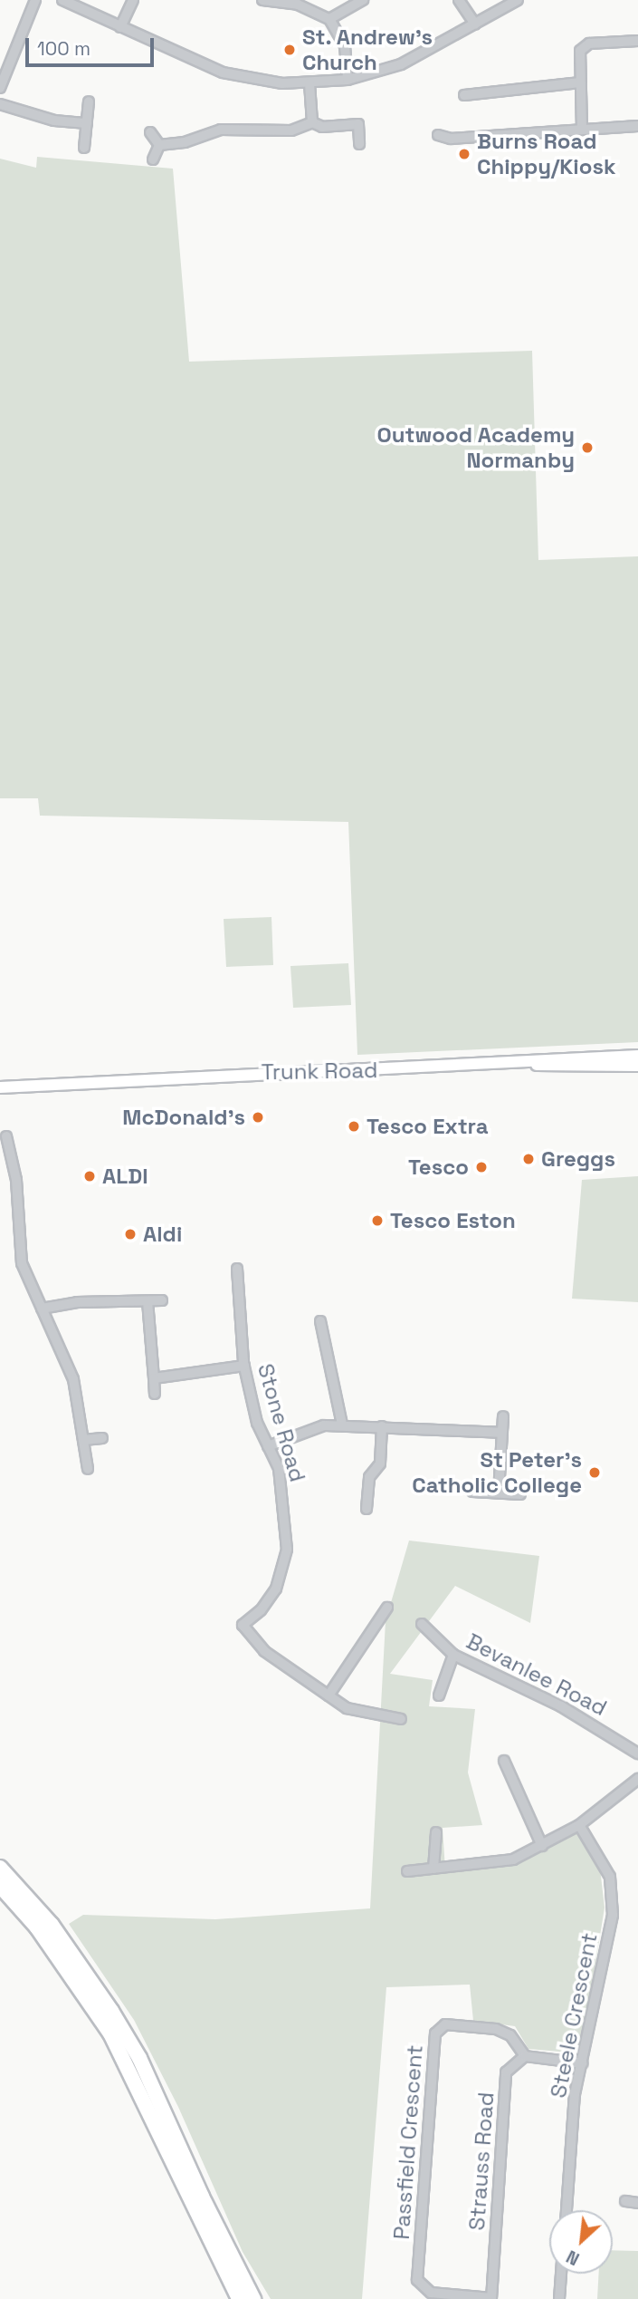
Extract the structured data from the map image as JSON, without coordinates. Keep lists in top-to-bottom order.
{
  "streets": {
    "main road": ["Trunk Road"],
    "street": [
      "Stone Road",
      "Bevanlee Road",
      "Steele Crescent",
      "Passfield Crescent",
      "Strauss Road"
    ]
  },
  "crossings": [
    ["Passfield Crescent", "Strauss Road"]
  ],
  "places": [
    "St. Andrew's Church",
    "Burns Road Chippy/Kiosk",
    "Outwood Academy Normanby",
    "McDonald's",
    "Tesco Extra",
    "Greggs",
    "Tesco",
    "ALDI",
    "Tesco Eston",
    "Aldi",
    "St Peter's Catholic College"
  ],
  "scale_bar": "100 m",
  "north": "bottom left"
}
